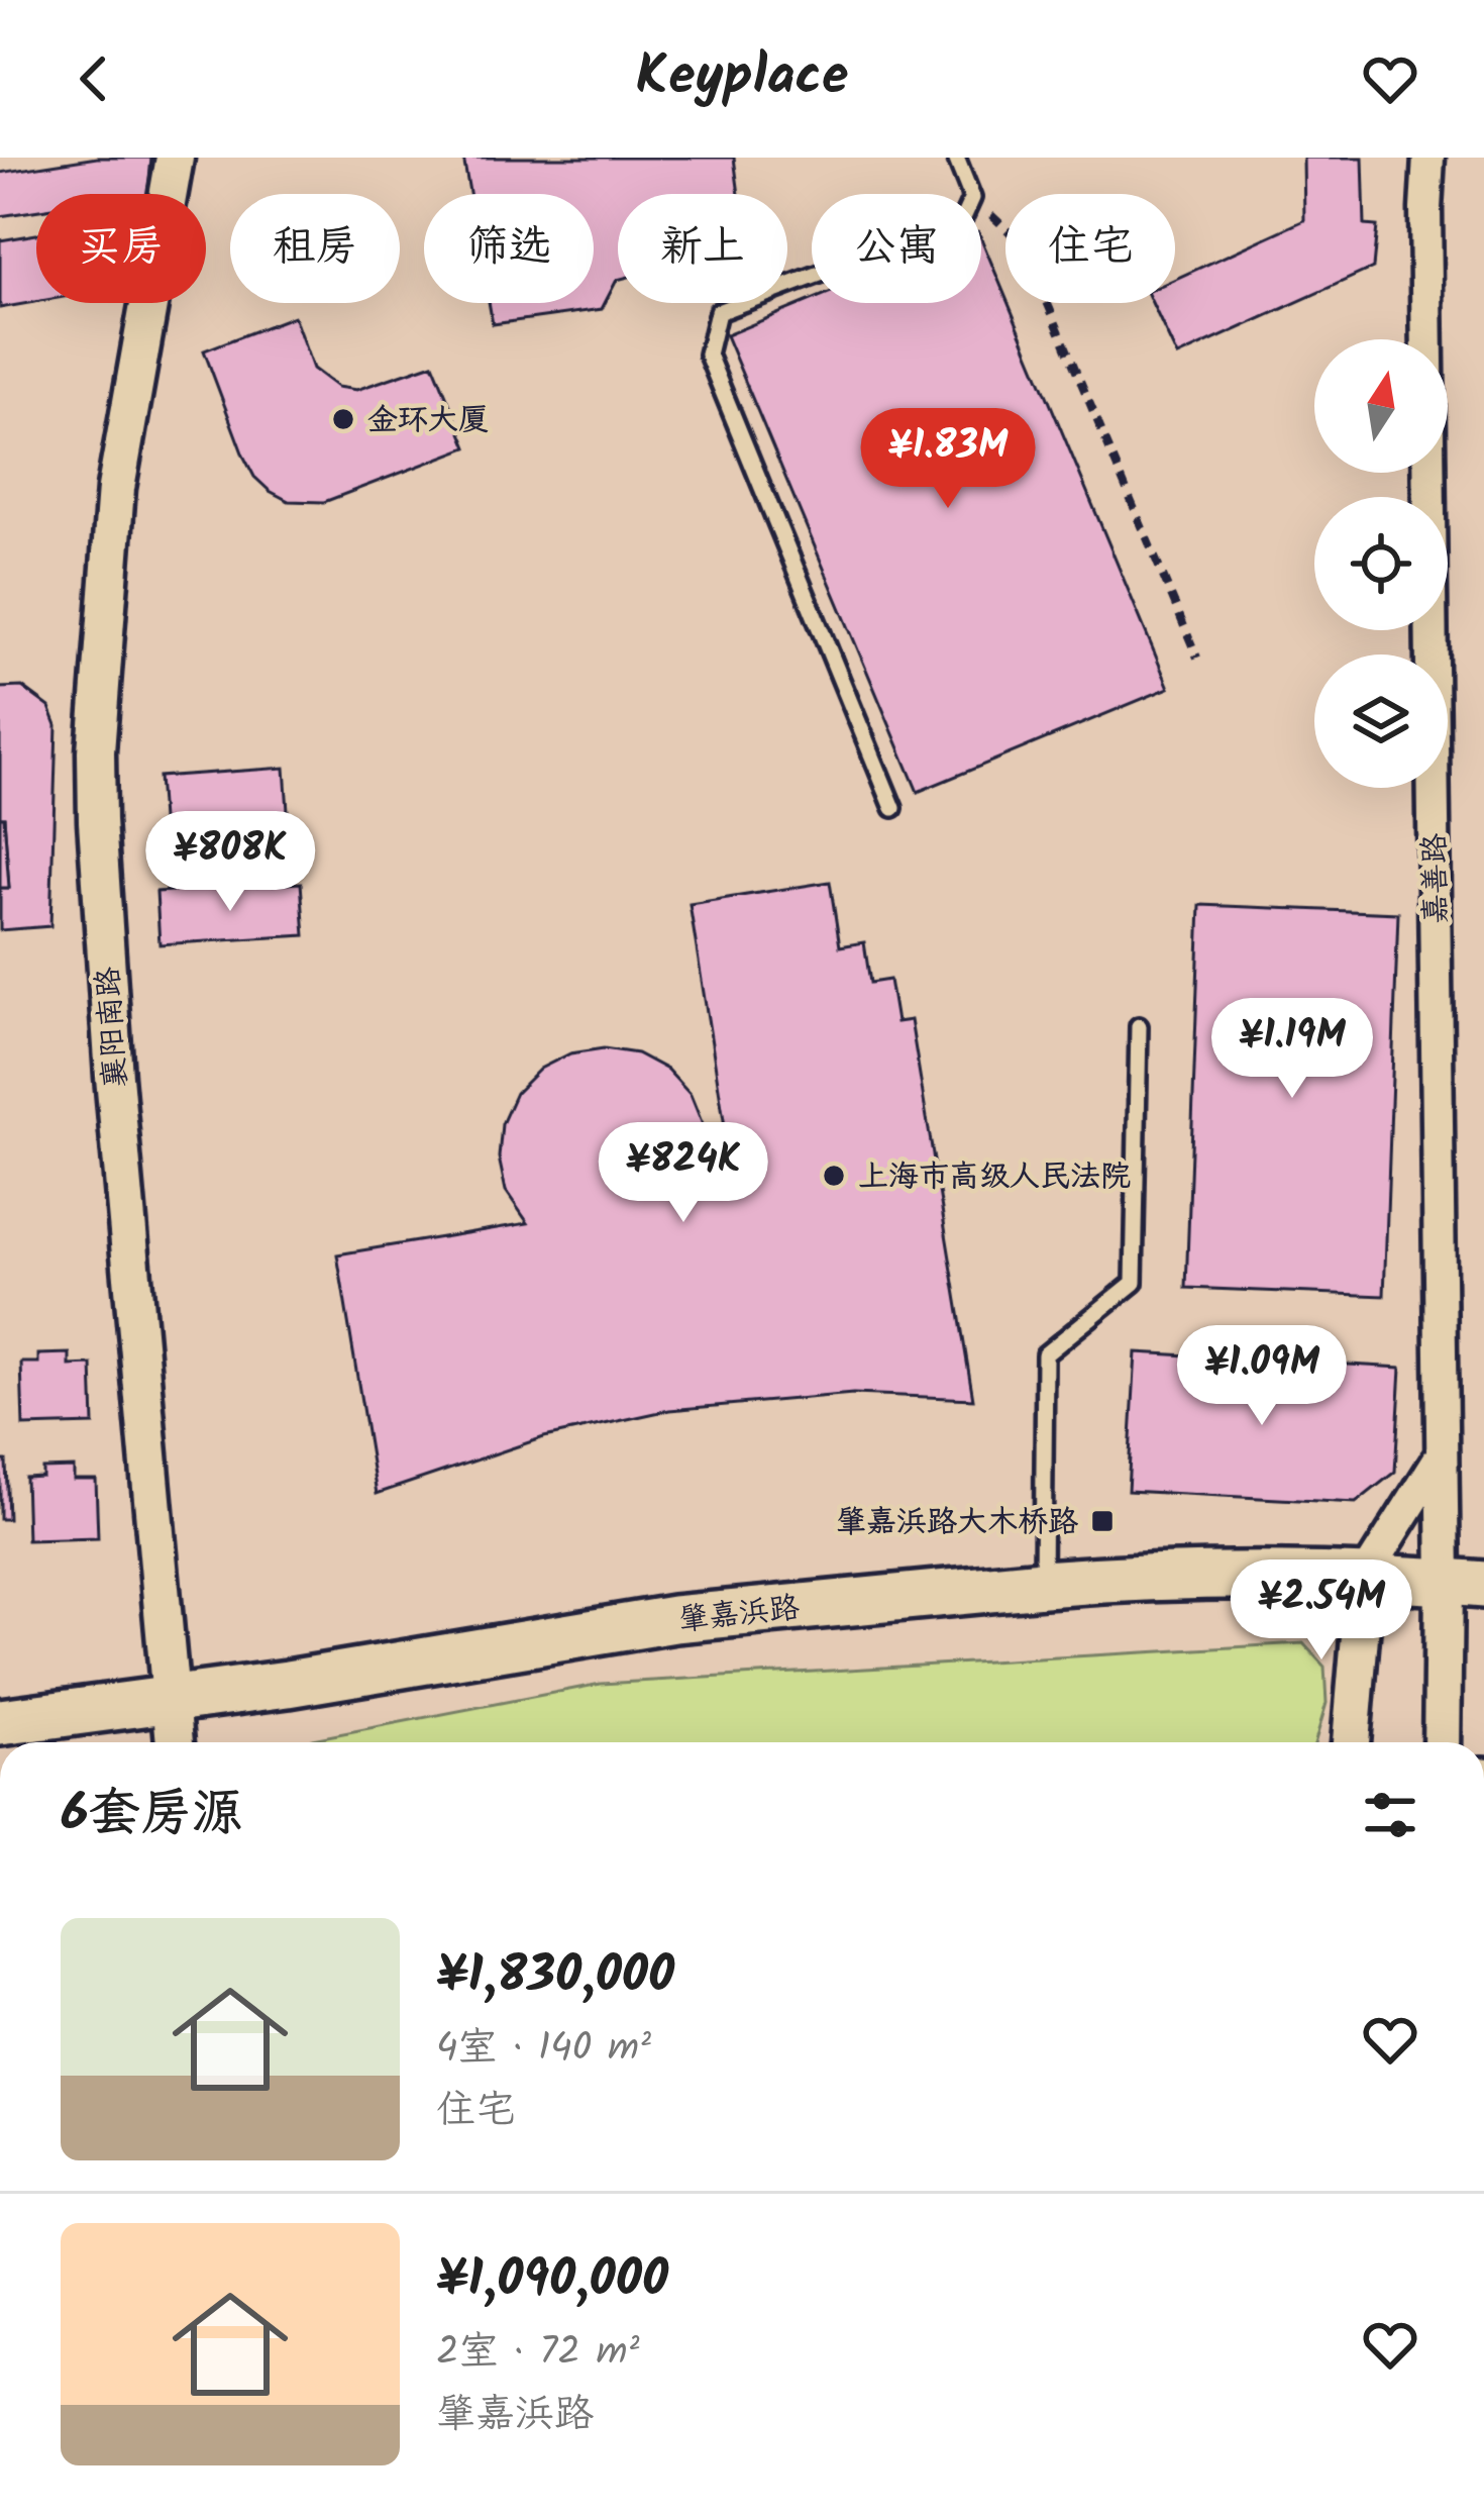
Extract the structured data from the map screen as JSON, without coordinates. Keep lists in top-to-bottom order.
{
  "streets": {
    "main road": ["肇嘉浜路"],
    "street": ["嘉善路", "襄阳南路"]
  },
  "crossings": [
    ["嘉善路", "肇嘉浜路"],
    ["襄阳南路", "肇嘉浜路"]
  ],
  "places": {
    "other": ["金环大厦", "上海市高级人民法院"],
    "transit": ["肇嘉浜路大木桥路"]
  },
  "north": "top",
  "page": {
    "header": "Keyplace",
    "chip": [
      "买房",
      "租房",
      "筛选",
      "新上",
      "公寓",
      "住宅"
    ],
    "price": [
      "¥1.83M",
      "¥808K",
      "¥1.19M",
      "¥824K",
      "¥1.09M",
      "¥2.54M"
    ],
    "heading": "6套房源",
    "list": [
      {
        "name": "¥1,830,000",
        "note": "4室 · 140 m² · 住宅"
      },
      {
        "name": "¥1,090,000",
        "note": "2室 · 72 m² · 肇嘉浜路"
      }
    ]
  }
}
